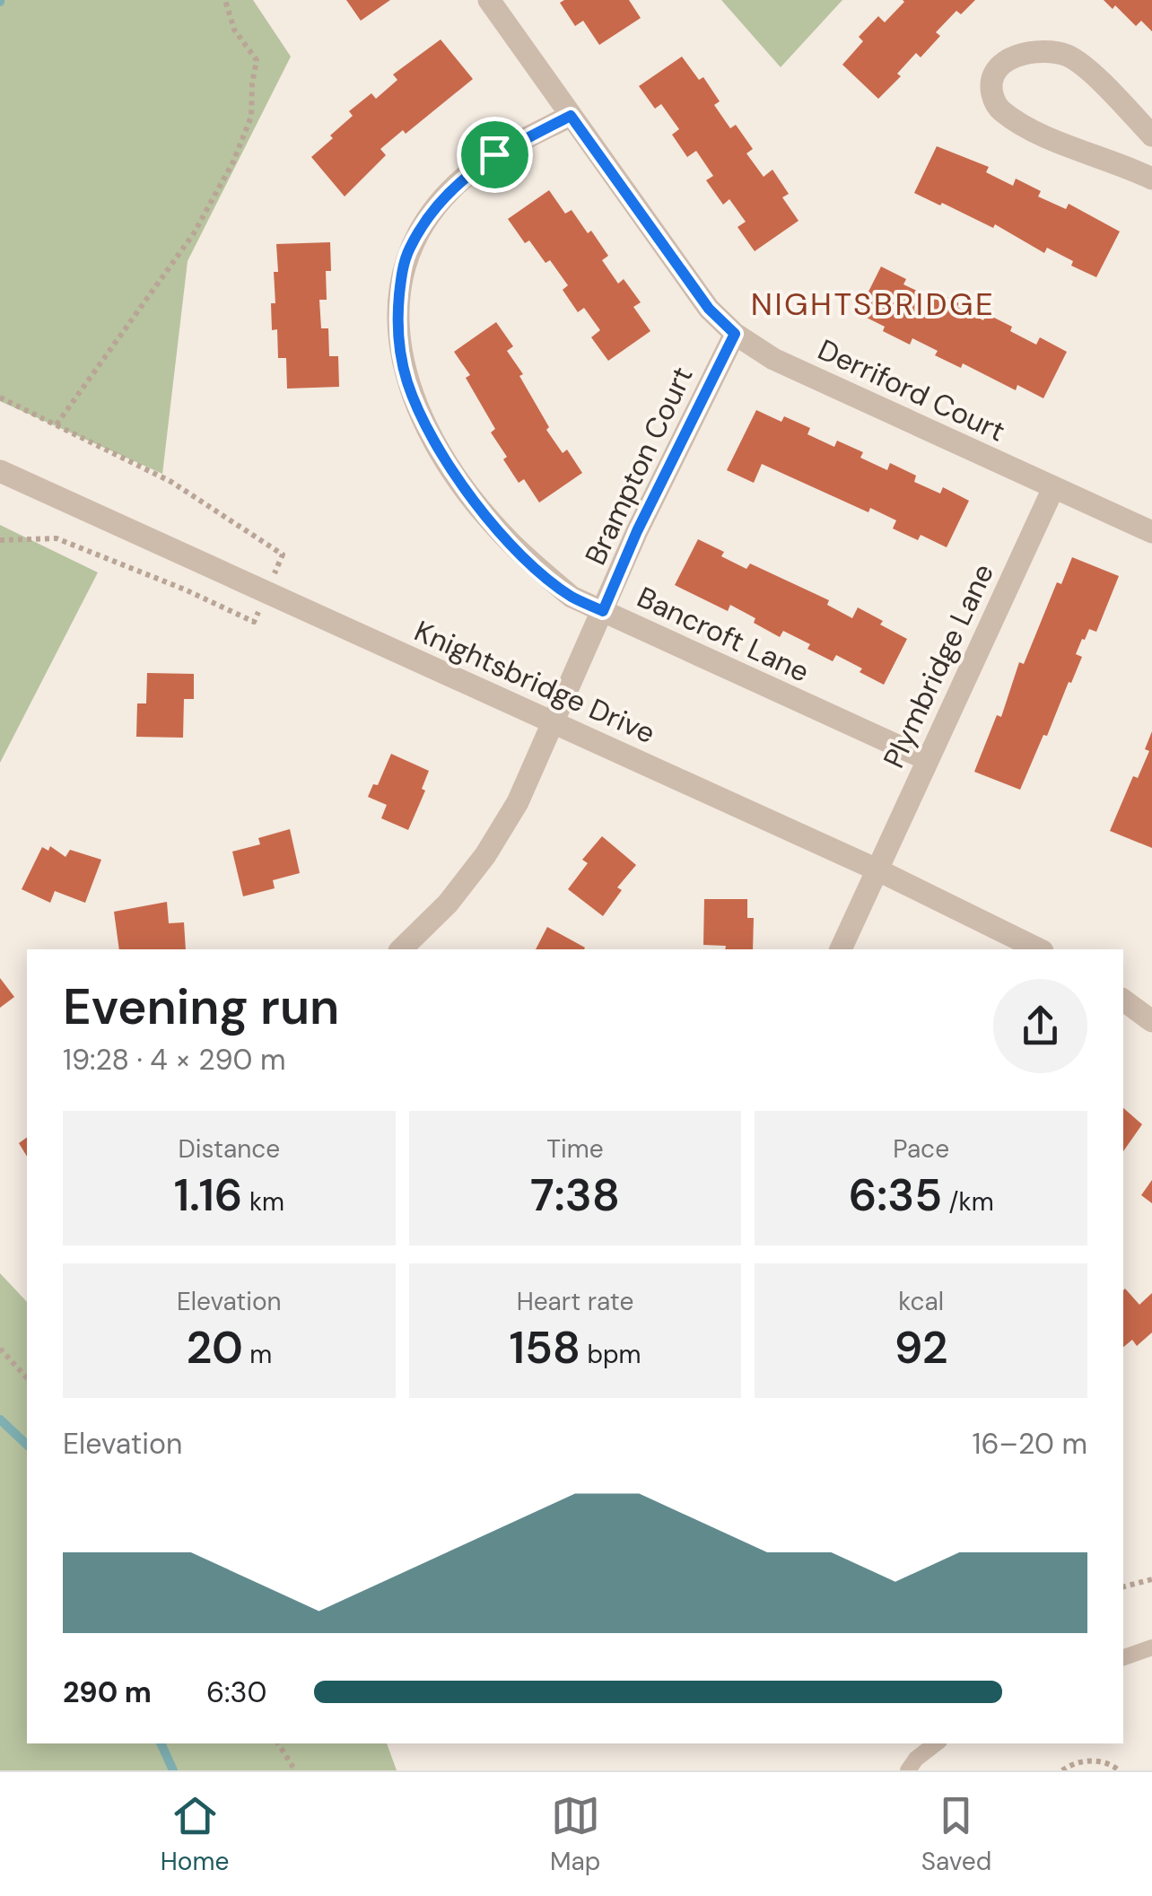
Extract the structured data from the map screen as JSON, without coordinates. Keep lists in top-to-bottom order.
{
  "streets": {
    "street": [
      "Derriford Court",
      "Brampton Court",
      "Bancroft Lane",
      "Plymbridge Lane",
      "Knightsbridge Drive"
    ]
  },
  "crossings": [
    ["Derriford Court", "Brampton Court"],
    ["Derriford Court", "Bancroft Lane"],
    ["Derriford Court", "Plymbridge Lane"],
    ["Brampton Court", "Bancroft Lane"],
    ["Brampton Court", "Knightsbridge Drive"],
    ["Bancroft Lane", "Plymbridge Lane"],
    ["Plymbridge Lane", "Knightsbridge Drive"]
  ],
  "districts": ["NIGHTSBRIDGE"],
  "page": {
    "heading": ["Evening run", "19:28 · 4 × 290 m"],
    "stats": [
      ["Distance", "1.16 km"],
      ["Time", "7:38"],
      ["Pace", "6:35 /km"],
      ["Elevation", "20 m"],
      ["Heart rate", "158 bpm"],
      ["kcal", "92"]
    ],
    "chart": ["Elevation", "16–20 m"],
    "list": [
      {
        "name": "290 m",
        "note": "6:30"
      }
    ],
    "tabs": ["Home", "Map", "Saved"]
  }
}
